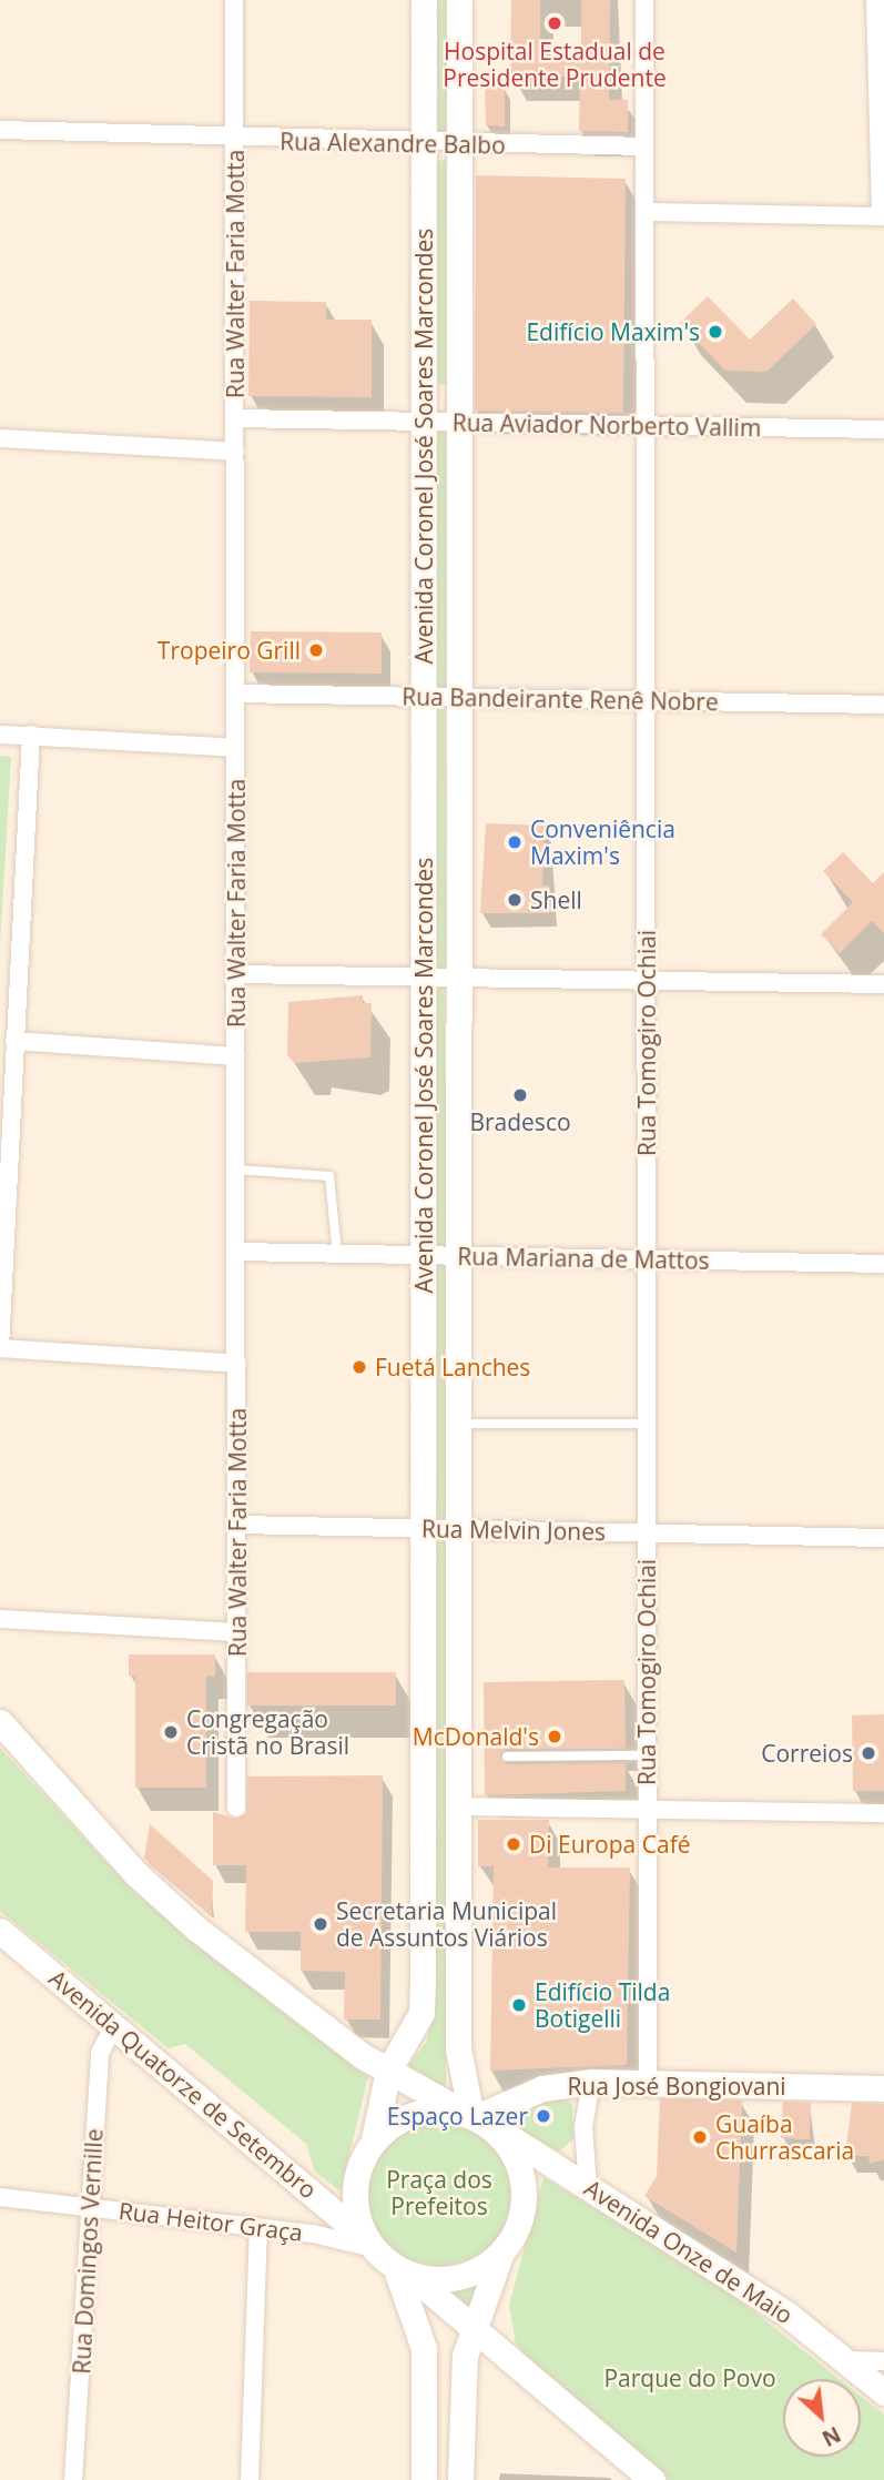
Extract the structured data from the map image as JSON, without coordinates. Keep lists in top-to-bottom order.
{
  "streets": {
    "main road": [
      "Avenida Coronel José Soares Marcondes",
      "Avenida Quatorze de Setembro",
      "Rua José Bongiovani",
      "Avenida Onze de Maio"
    ],
    "street": [
      "Rua Alexandre Balbo",
      "Rua Walter Faria Motta",
      "Rua Aviador Norberto Vallim",
      "Rua Bandeirante Renê Nobre",
      "Rua Tomogiro Ochiai",
      "Rua Mariana de Mattos",
      "Rua Melvin Jones",
      "Rua Heitor Graça",
      "Rua Domingos Vernille"
    ]
  },
  "crossings": [
    ["Rua Alexandre Balbo", "Rua Walter Faria Motta"],
    ["Rua Alexandre Balbo", "Avenida Coronel José Soares Marcondes"],
    ["Rua Alexandre Balbo", "Rua Tomogiro Ochiai"],
    ["Rua Walter Faria Motta", "Rua Aviador Norberto Vallim"],
    ["Rua Walter Faria Motta", "Rua Bandeirante Renê Nobre"],
    ["Rua Walter Faria Motta", "Rua Mariana de Mattos"],
    ["Rua Walter Faria Motta", "Rua Melvin Jones"],
    ["Rua Aviador Norberto Vallim", "Avenida Coronel José Soares Marcondes"],
    ["Rua Aviador Norberto Vallim", "Rua Tomogiro Ochiai"],
    ["Avenida Coronel José Soares Marcondes", "Rua Bandeirante Renê Nobre"],
    ["Avenida Coronel José Soares Marcondes", "Rua Mariana de Mattos"],
    ["Avenida Coronel José Soares Marcondes", "Rua Melvin Jones"],
    ["Avenida Coronel José Soares Marcondes", "Avenida Quatorze de Setembro"],
    ["Avenida Coronel José Soares Marcondes", "Rua José Bongiovani"],
    ["Avenida Coronel José Soares Marcondes", "Rua Heitor Graça"],
    ["Avenida Coronel José Soares Marcondes", "Avenida Onze de Maio"],
    ["Rua Bandeirante Renê Nobre", "Rua Tomogiro Ochiai"],
    ["Rua Tomogiro Ochiai", "Rua Mariana de Mattos"],
    ["Rua Tomogiro Ochiai", "Rua Melvin Jones"],
    ["Rua Tomogiro Ochiai", "Rua José Bongiovani"],
    ["Avenida Quatorze de Setembro", "Rua José Bongiovani"],
    ["Avenida Quatorze de Setembro", "Rua Heitor Graça"],
    ["Avenida Quatorze de Setembro", "Rua Domingos Vernille"],
    ["Avenida Quatorze de Setembro", "Avenida Onze de Maio"],
    ["Rua José Bongiovani", "Rua Heitor Graça"],
    ["Rua José Bongiovani", "Avenida Onze de Maio"],
    ["Rua Heitor Graça", "Rua Domingos Vernille"],
    ["Rua Heitor Graça", "Avenida Onze de Maio"]
  ],
  "parks": ["Praça dos Prefeitos", "Parque do Povo"],
  "places": [
    "Hospital Estadual de Presidente Prudente",
    "Edifício Maxim's",
    "Tropeiro Grill",
    "Conveniência Maxim's",
    "Shell",
    "Bradesco",
    "Fuetá Lanches",
    "Congregação Cristã no Brasil",
    "McDonald's",
    "Correios",
    "Di Europa Café",
    "Secretaria Municipal de Assuntos Viários",
    "Edifício Tilda Botigelli",
    "Espaço Lazer",
    "Guaíba Churrascaria"
  ],
  "north": "bottom right"
}
